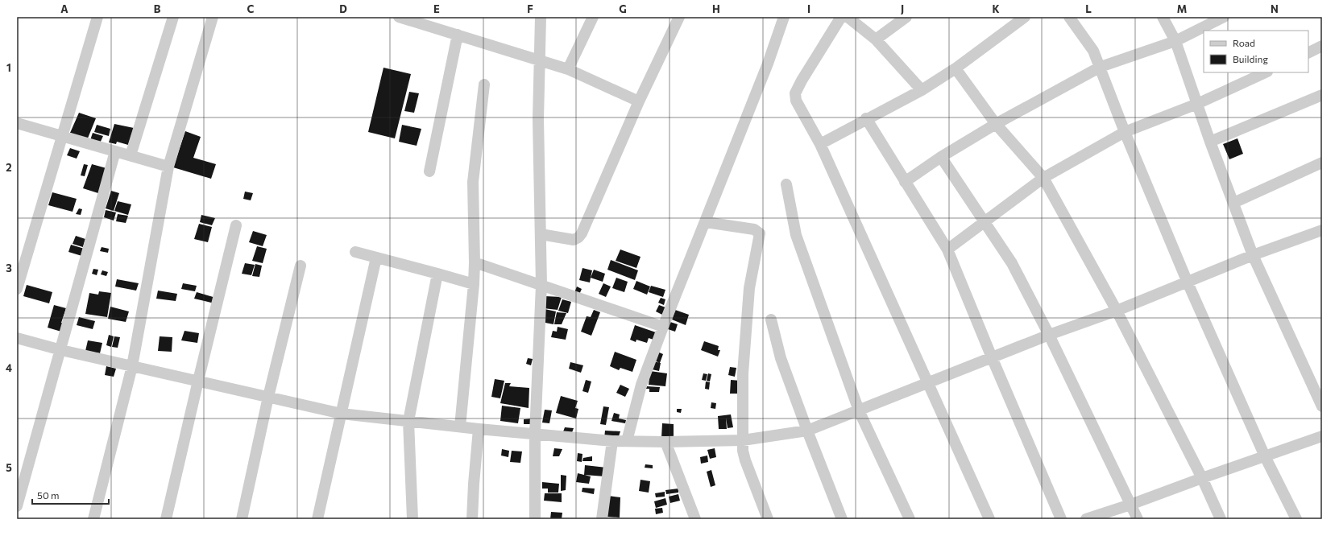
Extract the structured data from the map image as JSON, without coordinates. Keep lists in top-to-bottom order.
{
  "legend": ["Road", "Building"],
  "scale_bar": "50 m",
  "grid": {
    "columns": [
      "A",
      "B",
      "C",
      "D",
      "E",
      "F",
      "G",
      "H",
      "I",
      "J",
      "K",
      "L",
      "M",
      "N"
    ],
    "rows": [
      "1",
      "2",
      "3",
      "4",
      "5"
    ]
  }
}
